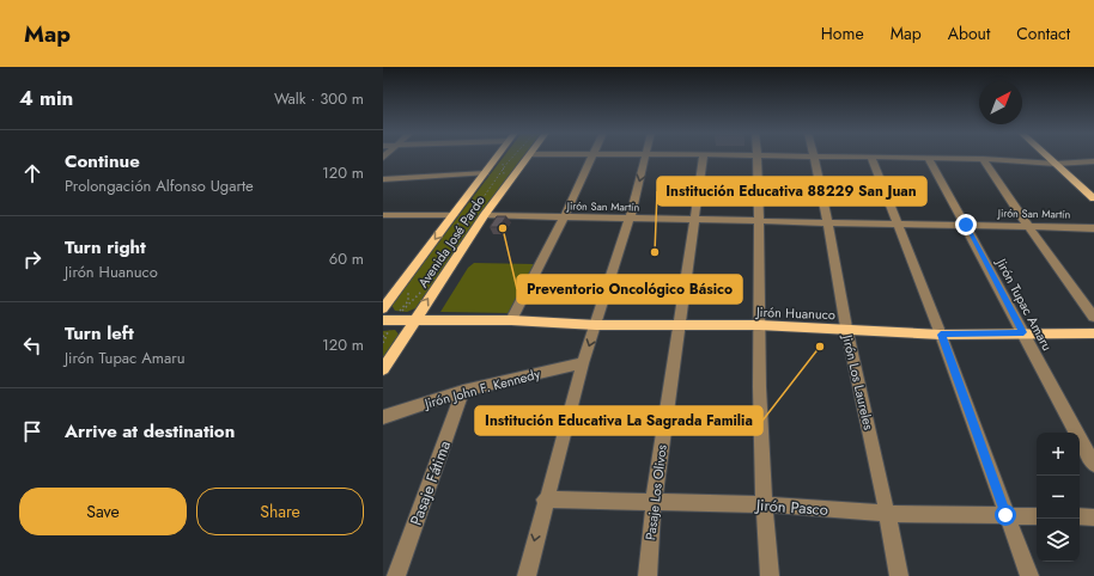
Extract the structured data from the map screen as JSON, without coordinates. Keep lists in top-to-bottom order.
{
  "streets": {
    "main road": ["Avenida José Pardo", "Jirón Huanuco"],
    "street": [
      "Jirón San Martín",
      "Jirón Tupac Amaru",
      "Jirón Los Laureles",
      "Jirón John F. Kennedy",
      "Pasaje Fátima",
      "Pasaje Los Olivos",
      "Jirón Pasco"
    ]
  },
  "crossings": [
    ["Jirón San Martín", "Avenida José Pardo"],
    ["Jirón San Martín", "Jirón Tupac Amaru"],
    ["Jirón San Martín", "Jirón Los Laureles"],
    ["Jirón San Martín", "Pasaje Los Olivos"],
    ["Avenida José Pardo", "Jirón Huanuco"],
    ["Jirón Tupac Amaru", "Jirón Huanuco"],
    ["Jirón Huanuco", "Jirón Los Laureles"],
    ["Jirón Huanuco", "Pasaje Los Olivos"],
    ["Jirón Los Laureles", "Jirón Pasco"],
    ["Jirón John F. Kennedy", "Pasaje Fátima"],
    ["Pasaje Los Olivos", "Jirón Pasco"]
  ],
  "places": ["Preventorio Oncológico Básico", "Institución Educativa 88229 San Juan", "Institución Educativa La Sagrada Familia"],
  "north": "top right",
  "page": {
    "header": "Map",
    "nav": [
      "Home",
      "Map",
      "About",
      "Contact"
    ],
    "heading": ["4 min", "Walk · 300 m"],
    "list": [
      ["Continue", "Prolongación Alfonso Ugarte", "120 m"],
      ["Turn right", "Jirón Huanuco", "60 m"],
      ["Turn left", "Jirón Tupac Amaru", "120 m"],
      "Arrive at destination"
    ],
    "map_buttons": ["+", "−"],
    "buttons": ["Save", "Share"]
  }
}
